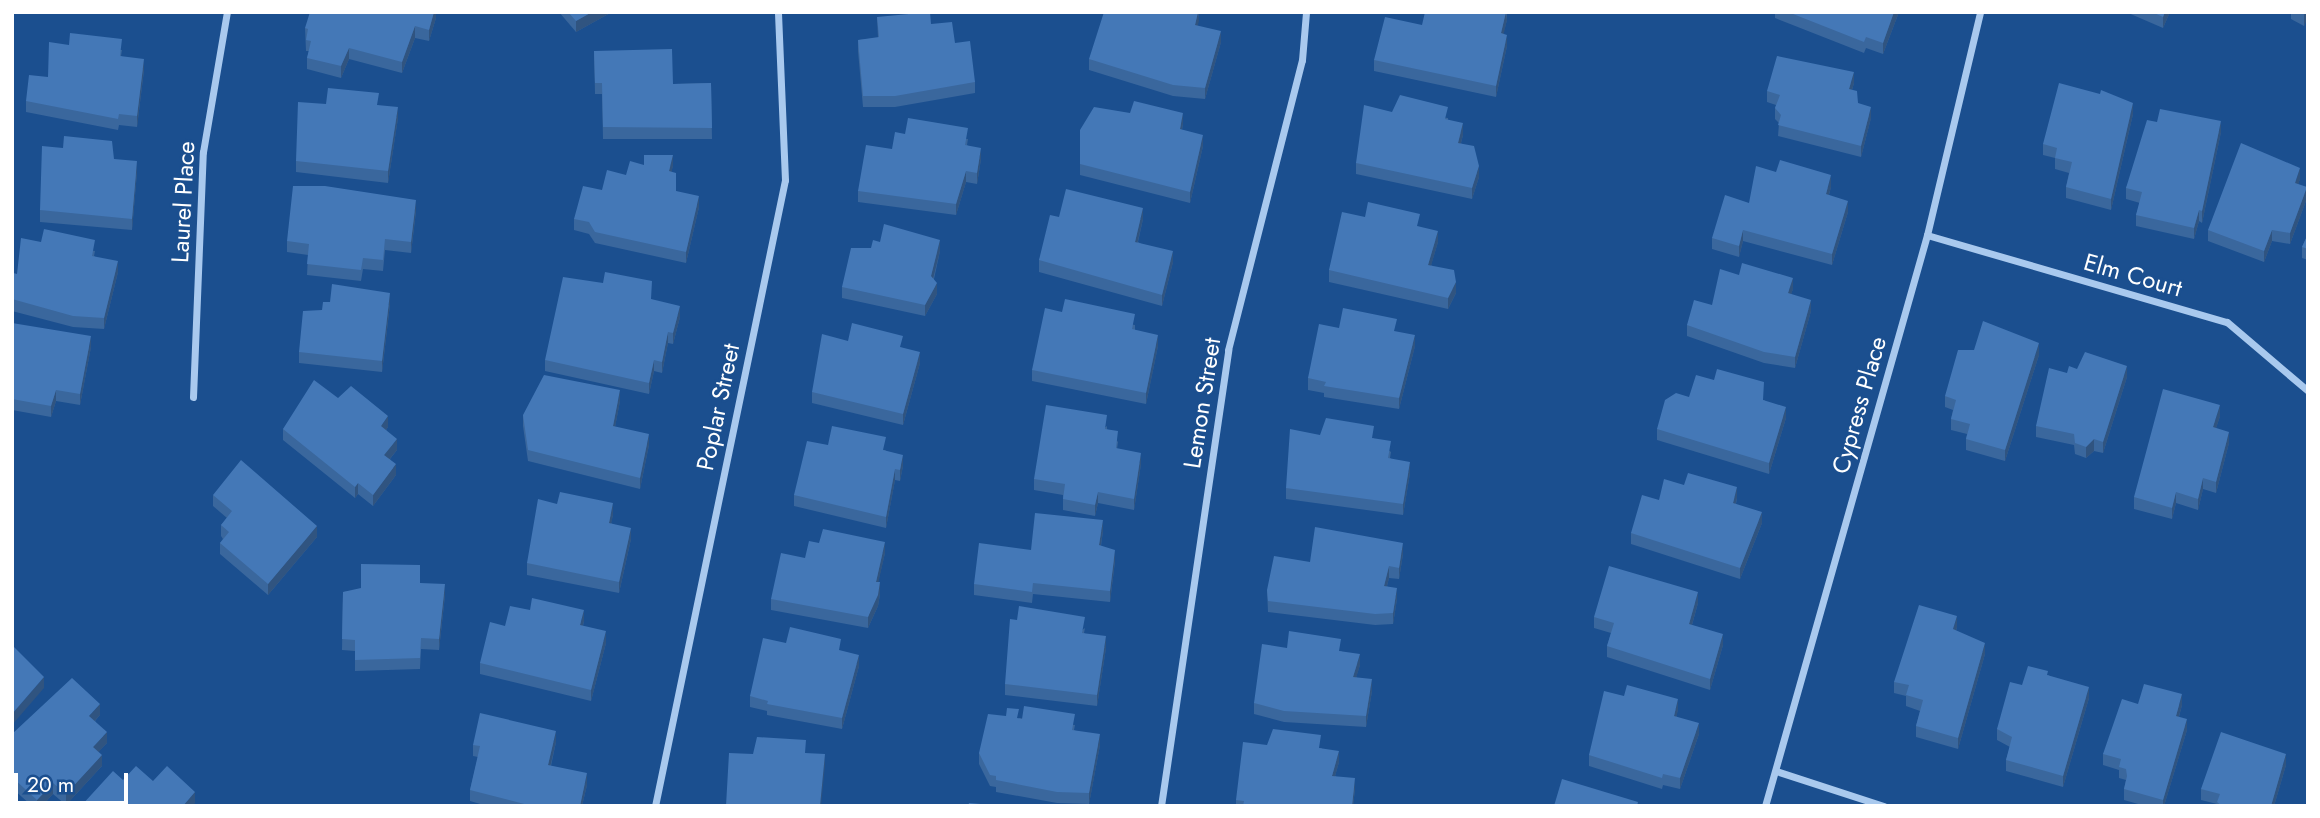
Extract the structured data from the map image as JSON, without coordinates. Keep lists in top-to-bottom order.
{
  "streets": {
    "street": [
      "Laurel Place",
      "Elm Court",
      "Lemon Street",
      "Cypress Place",
      "Poplar Street"
    ]
  },
  "crossings": [
    ["Elm Court", "Cypress Place"]
  ],
  "scale_bar": "20 m"
}
